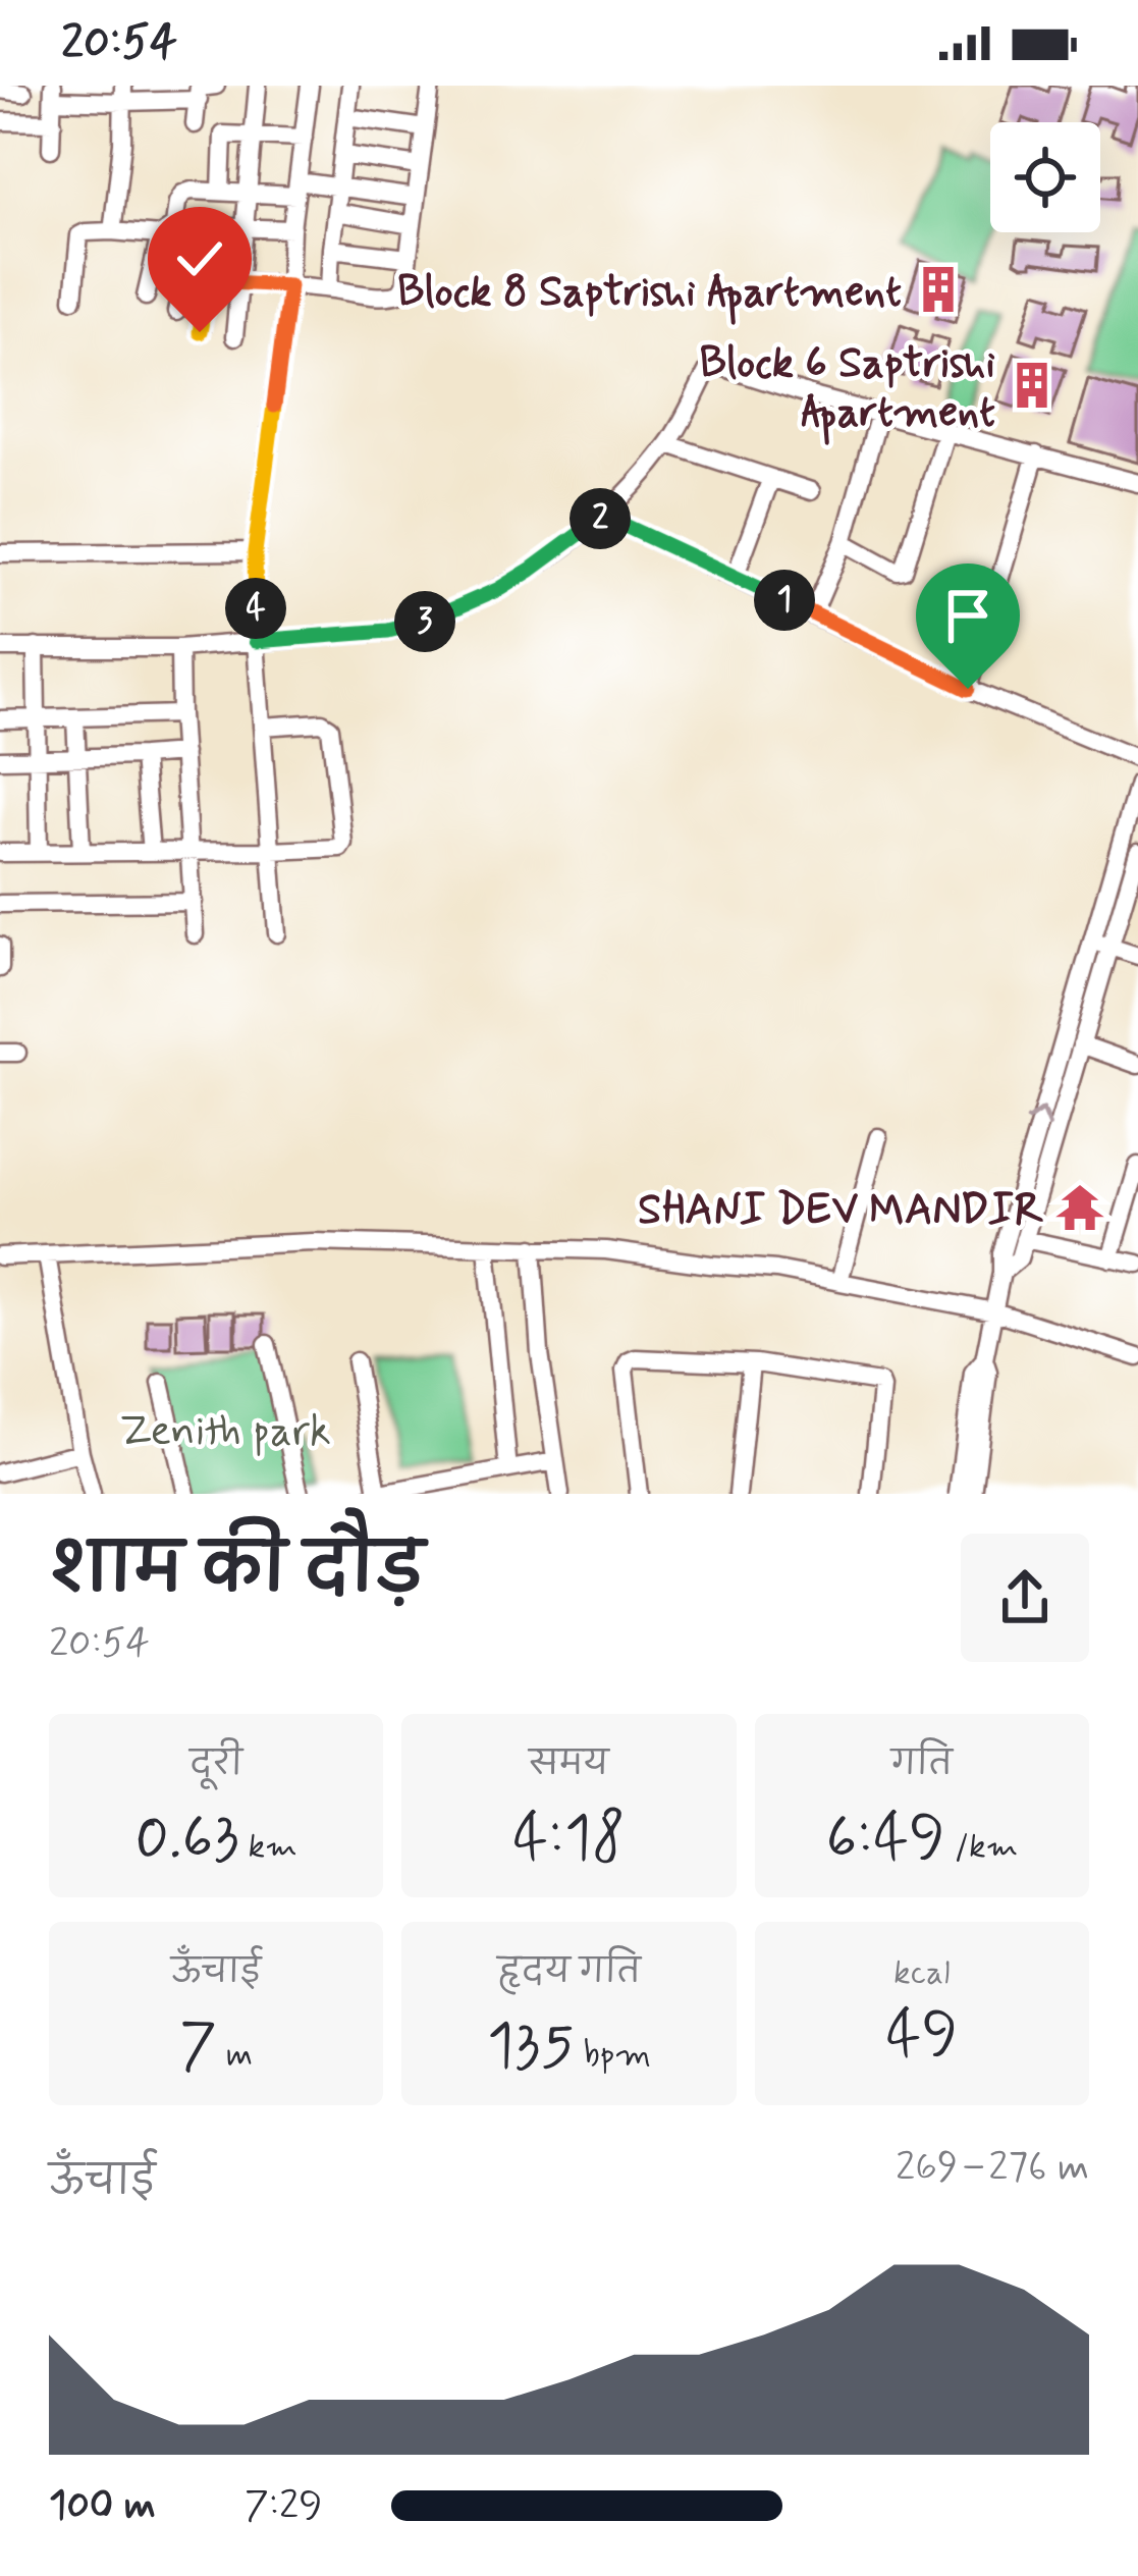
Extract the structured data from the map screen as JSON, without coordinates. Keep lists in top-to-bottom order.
{
  "parks": ["Zenith park"],
  "places": {
    "building": ["Block 8 Saptrishi Apartment", "Block 6 Saptrishi Apartment"],
    "temple": ["SHANI DEV MANDIR"]
  },
  "page": {
    "status": "20:54",
    "pins": [
      "2",
      "1",
      "4",
      "3"
    ],
    "heading": ["शाम की दौड़", "20:54"],
    "stats": [
      ["दूरी", "0.63 km"],
      ["समय", "4:18"],
      ["गति", "6:49 /km"],
      ["ऊँचाई", "7 m"],
      ["हृदय गति", "135 bpm"],
      ["kcal", "49"]
    ],
    "chart": ["ऊँचाई", "269–276 m"],
    "list": [
      {
        "name": "100 m",
        "note": "7:29"
      }
    ]
  }
}
